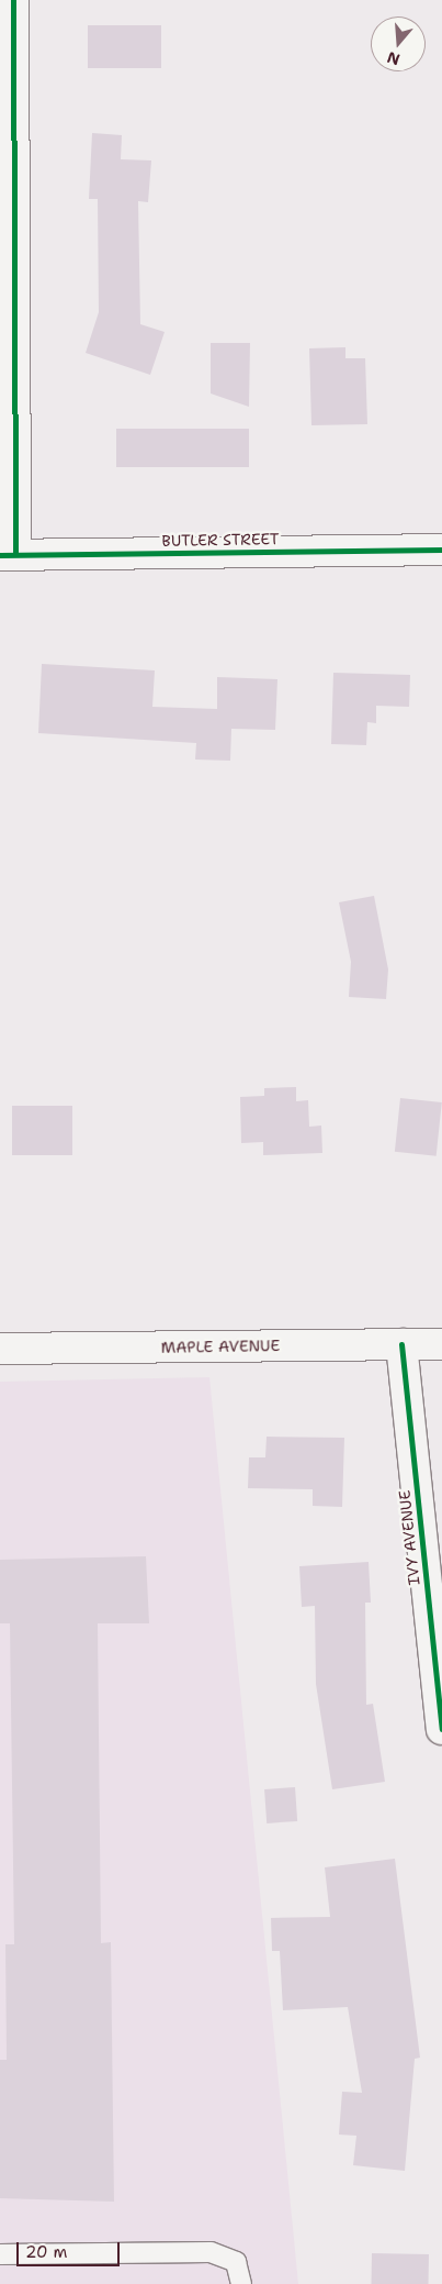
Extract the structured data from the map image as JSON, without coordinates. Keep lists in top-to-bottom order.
{
  "streets": {
    "street": ["BUTLER STREET", "MAPLE AVENUE", "IVY AVENUE"]
  },
  "crossings": [
    ["MAPLE AVENUE", "IVY AVENUE"]
  ],
  "scale_bar": "20 m",
  "north": "bottom"
}
